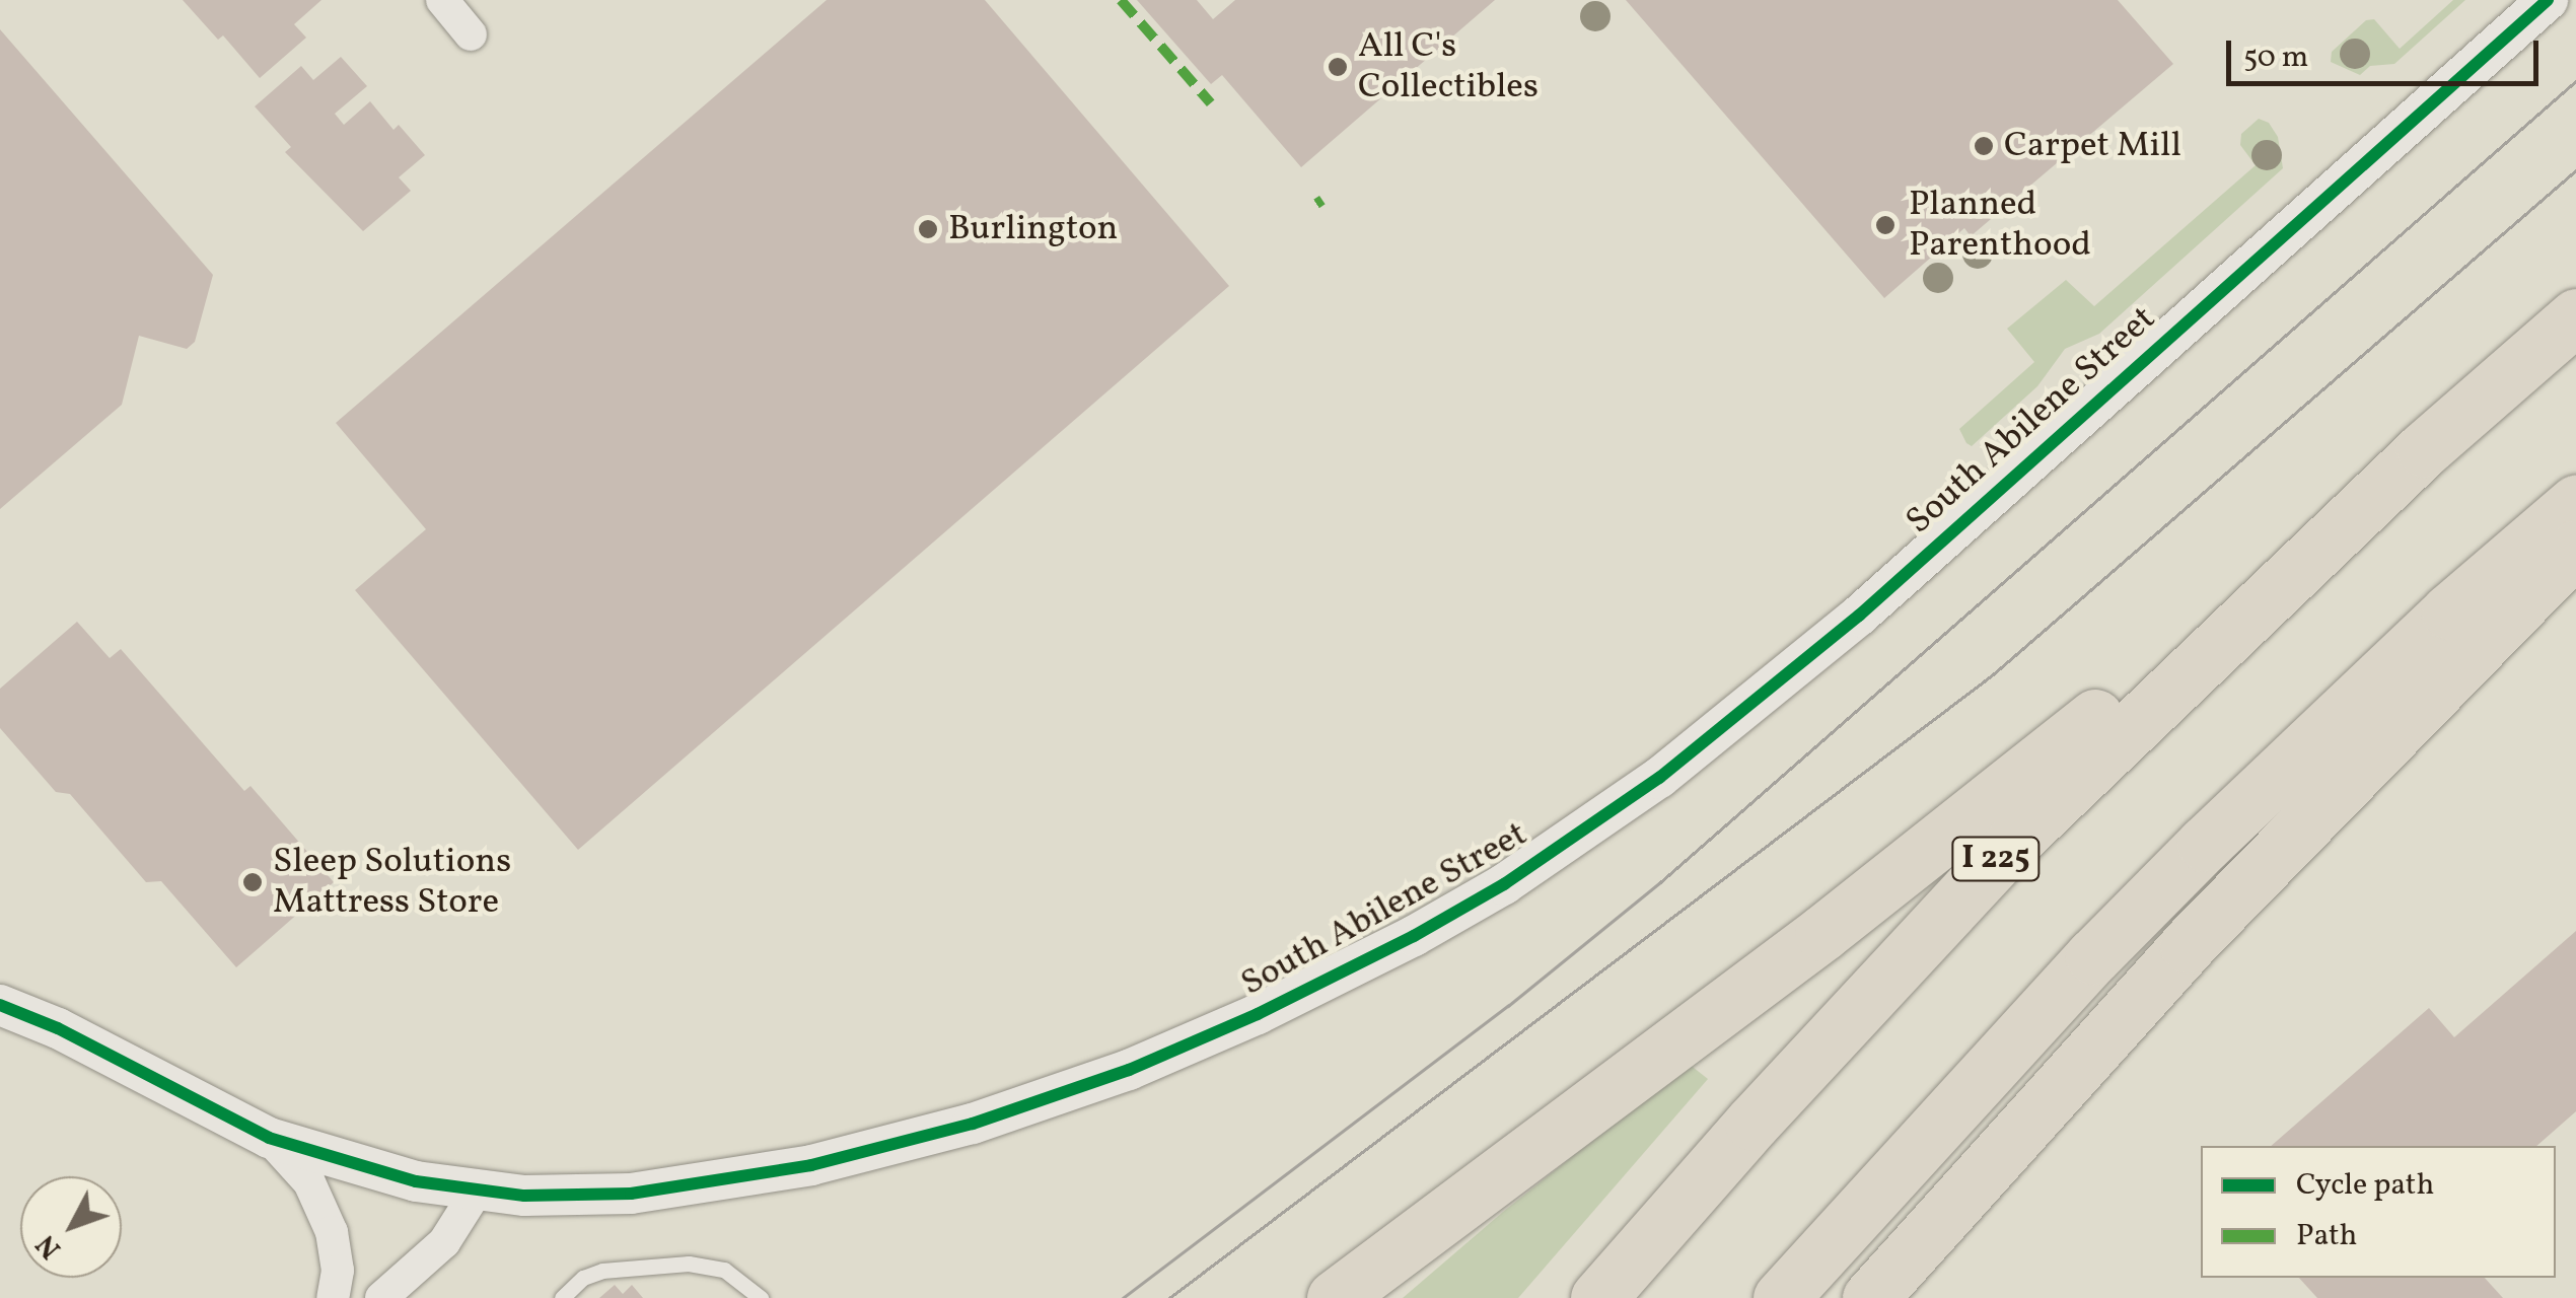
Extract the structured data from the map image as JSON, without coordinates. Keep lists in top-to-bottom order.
{
  "streets": {
    "highway": ["I 225"],
    "street": ["South Abilene Street"]
  },
  "places": [
    "All C's Collectibles",
    "Carpet Mill",
    "Planned Parenthood",
    "Burlington",
    "Sleep Solutions Mattress Store"
  ],
  "legend": ["Cycle path", "Path"],
  "scale_bar": "50 m",
  "north": "bottom left"
}
